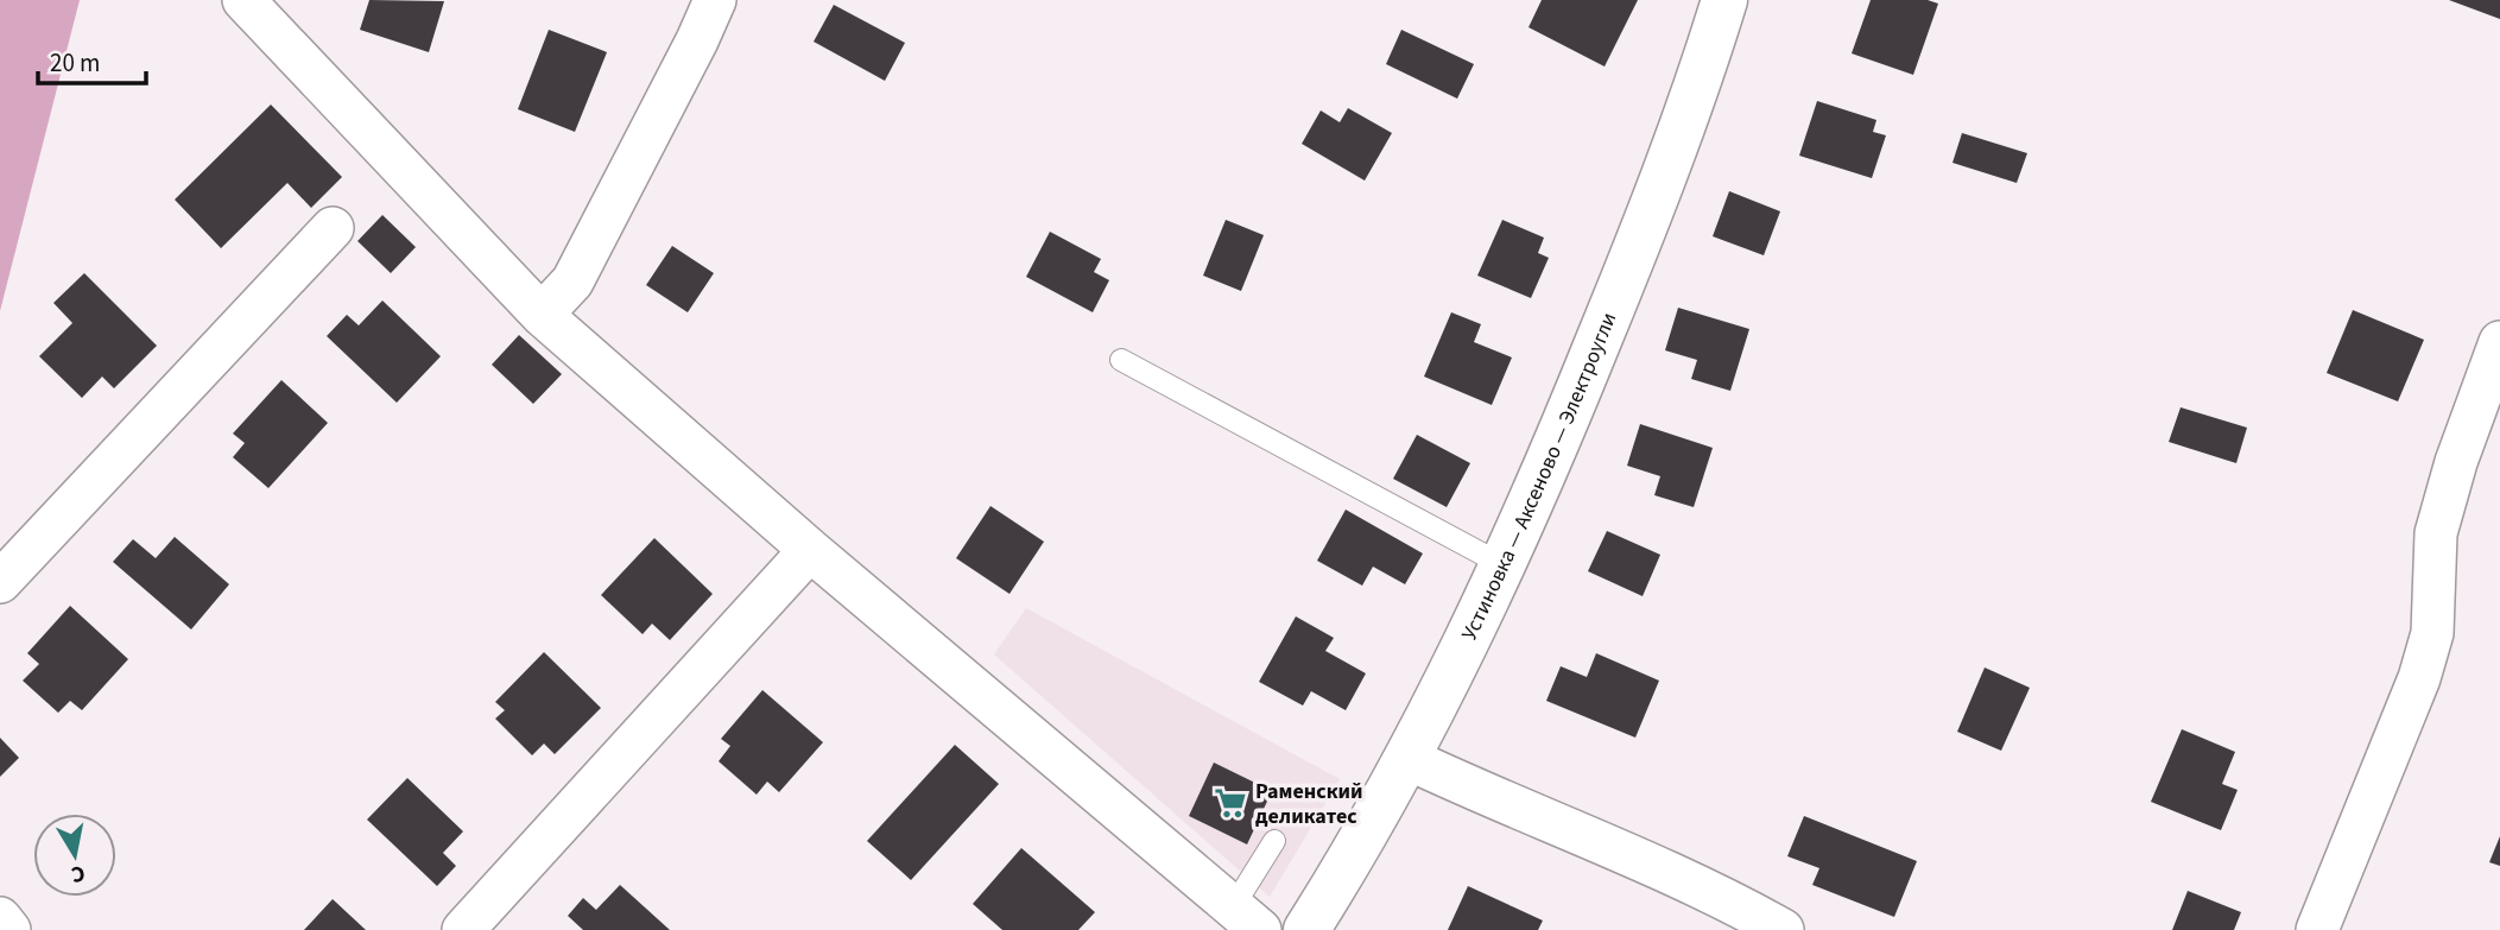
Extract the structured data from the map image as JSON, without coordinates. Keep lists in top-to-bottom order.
{
  "streets": {
    "main road": ["Устиновка — Аксеново — Электроугли"]
  },
  "places": {
    "supermarket": ["Раменский деликатес"]
  },
  "scale_bar": "20 m",
  "north": "bottom"
}
